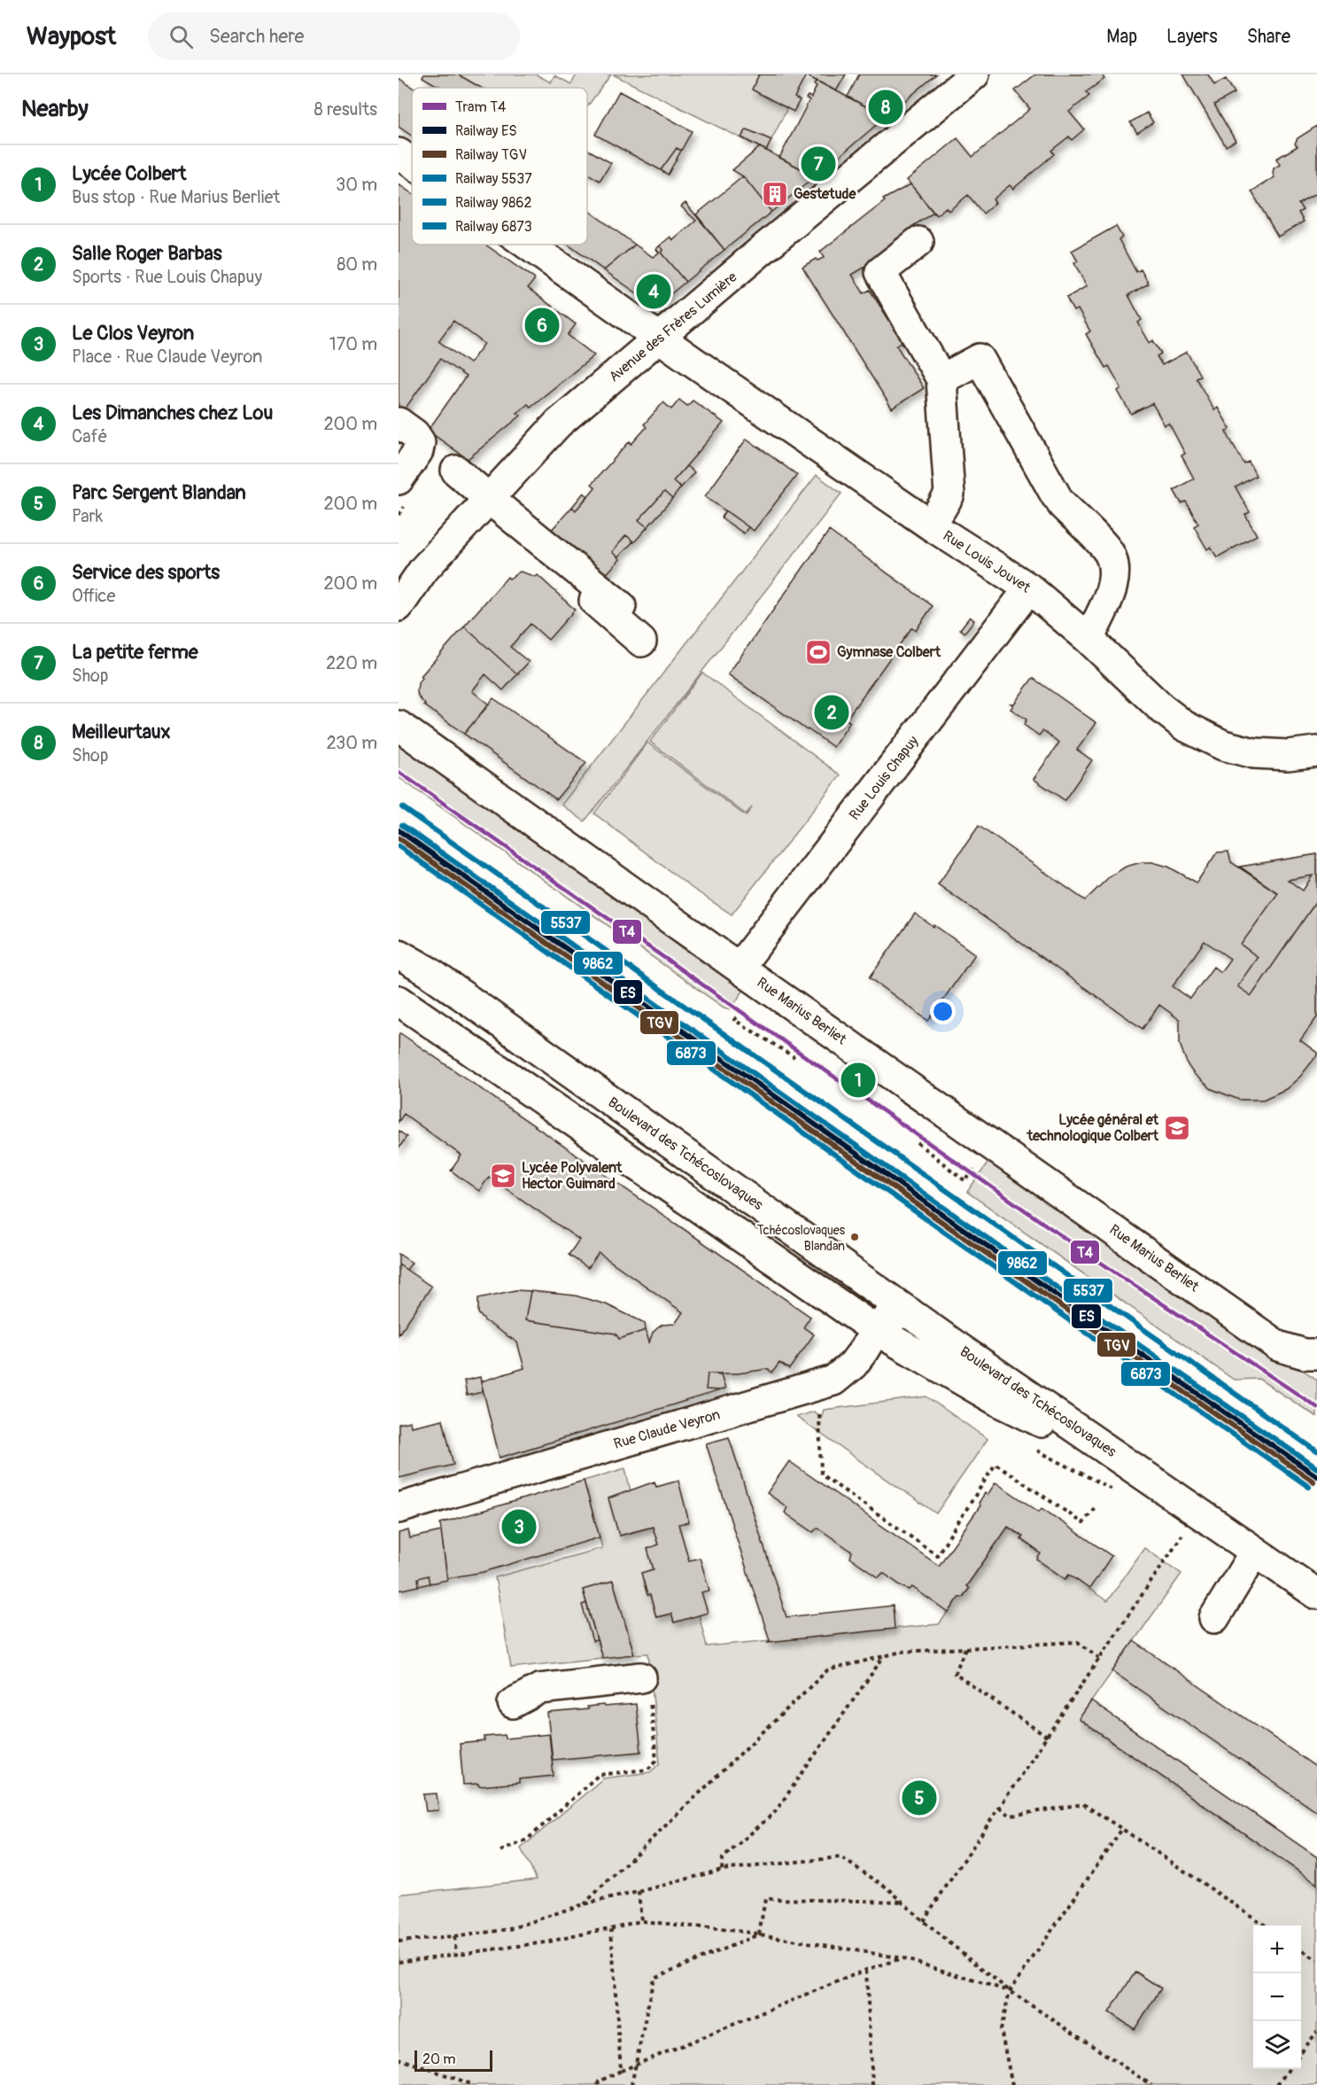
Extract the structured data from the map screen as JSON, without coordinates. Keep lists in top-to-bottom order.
{
  "streets": {
    "street": [
      "Avenue des Frères Lumière",
      "Rue Louis Jouvet",
      "Rue Louis Chapuy",
      "Rue Marius Berliet",
      "Boulevard des Tchécoslovaques",
      "Rue Claude Veyron"
    ]
  },
  "crossings": [
    ["Avenue des Frères Lumière", "Rue Louis Jouvet"],
    ["Rue Louis Jouvet", "Rue Louis Chapuy"],
    ["Rue Louis Chapuy", "Rue Marius Berliet"],
    ["Boulevard des Tchécoslovaques", "Rue Claude Veyron"]
  ],
  "places": {
    "building": ["Gestetude"],
    "sports": ["Gymnase Colbert"],
    "school or university": ["Lycée général et technologique Colbert", "Lycée Polyvalent Hector Guimard"],
    "other": ["Tchécoslovaques Blandan"]
  },
  "lines": [
    "tram line T4",
    "rail line 5537",
    "rail line 9862",
    "rail line ES",
    "rail line TGV",
    "rail line 6873"
  ],
  "legend": [
    "Tram T4",
    "Railway ES",
    "Railway TGV",
    "Railway 5537",
    "Railway 9862",
    "Railway 6873"
  ],
  "scale_bar": "20 m",
  "page": {
    "header": "Waypost",
    "search": "Search here",
    "nav": ["Map", "Layers", "Share"],
    "heading": ["Nearby", "8 results"],
    "pins": [
      "8",
      "7",
      "4",
      "6",
      "2",
      "1",
      "3",
      "5"
    ],
    "list": [
      {
        "mark": "1",
        "name": "Lycée Colbert",
        "note": "Bus stop · Rue Marius Berliet",
        "value": "30 m"
      },
      {
        "mark": "2",
        "name": "Salle Roger Barbas",
        "note": "Sports · Rue Louis Chapuy",
        "value": "80 m"
      },
      {
        "mark": "3",
        "name": "Le Clos Veyron",
        "note": "Place · Rue Claude Veyron",
        "value": "170 m"
      },
      {
        "mark": "4",
        "name": "Les Dimanches chez Lou",
        "note": "Café",
        "value": "200 m"
      },
      {
        "mark": "5",
        "name": "Parc Sergent Blandan",
        "note": "Park",
        "value": "200 m"
      },
      {
        "mark": "6",
        "name": "Service des sports",
        "note": "Office",
        "value": "200 m"
      },
      {
        "mark": "7",
        "name": "La petite ferme",
        "note": "Shop",
        "value": "220 m"
      },
      {
        "mark": "8",
        "name": "Meilleurtaux",
        "note": "Shop",
        "value": "230 m"
      }
    ],
    "map_buttons": ["+", "−"],
    "scale": "20 m"
  }
}
